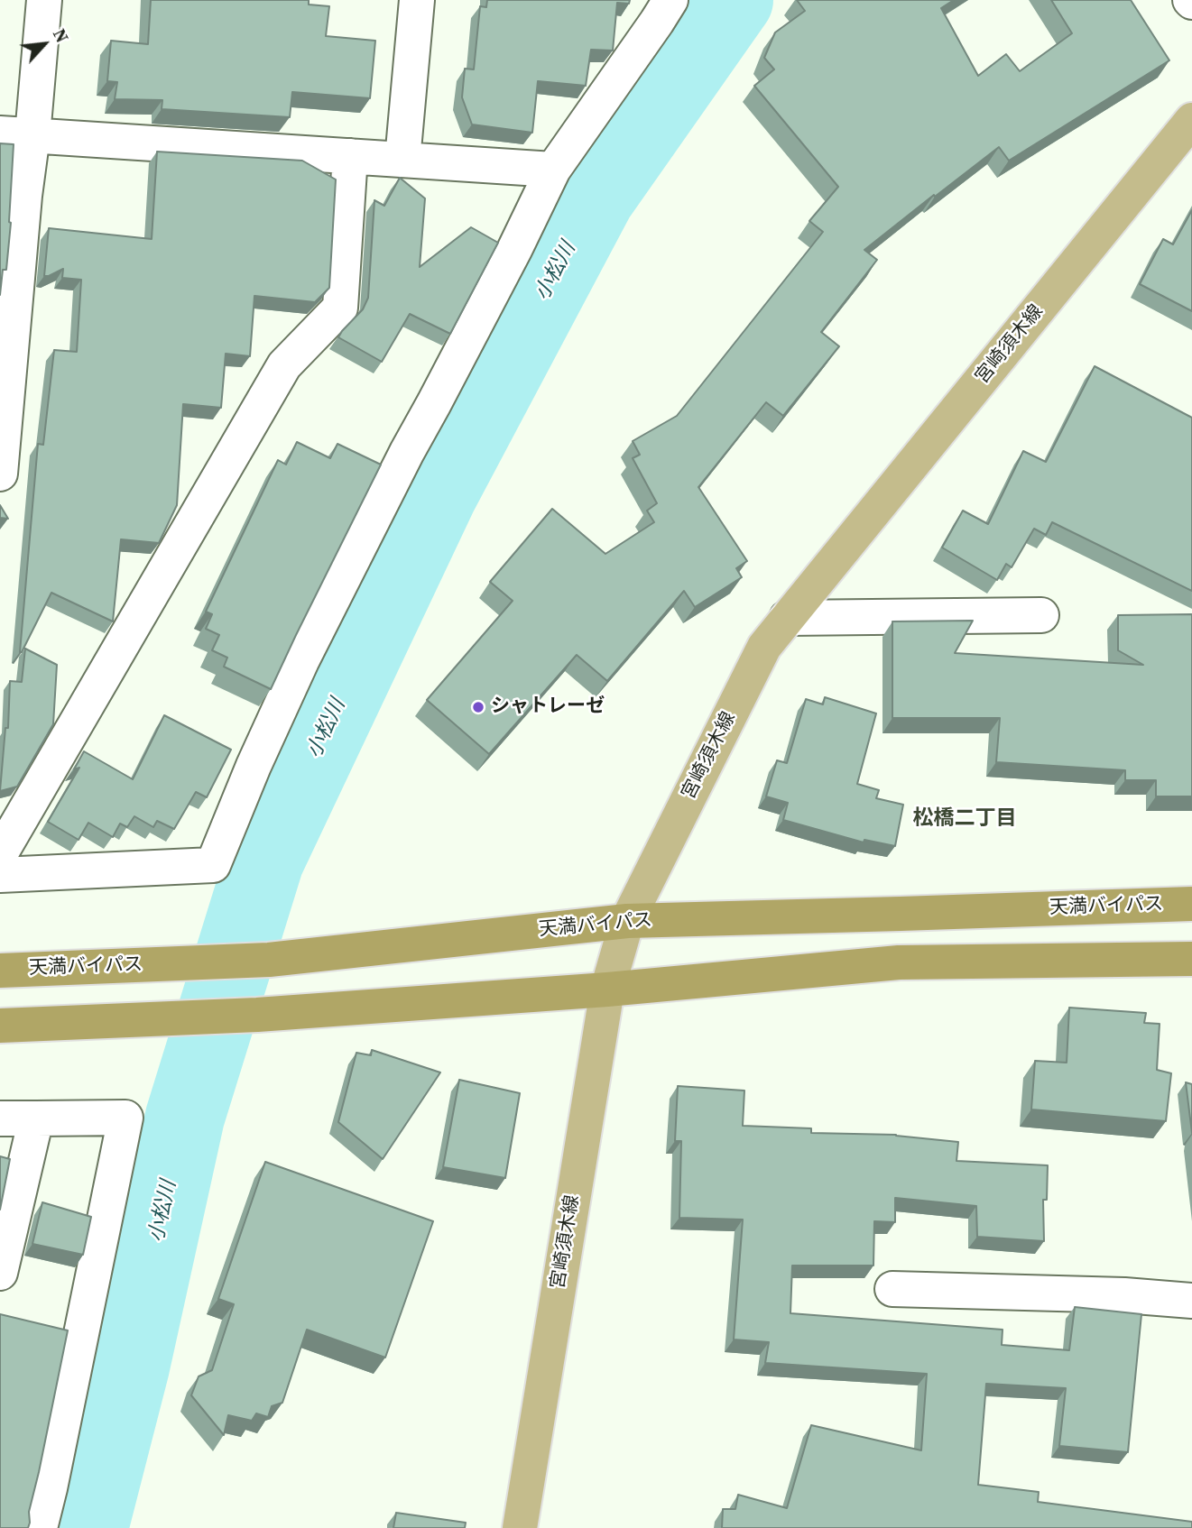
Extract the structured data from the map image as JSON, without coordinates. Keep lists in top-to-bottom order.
{
  "streets": {
    "highway": ["天満バイパス"],
    "main road": ["宮崎須木線"]
  },
  "crossings": [
    ["宮崎須木線", "天満バイパス"]
  ],
  "districts": ["松橋二丁目"],
  "water": ["小松川"],
  "places": ["シャトレーゼ"],
  "north": "top right"
}
